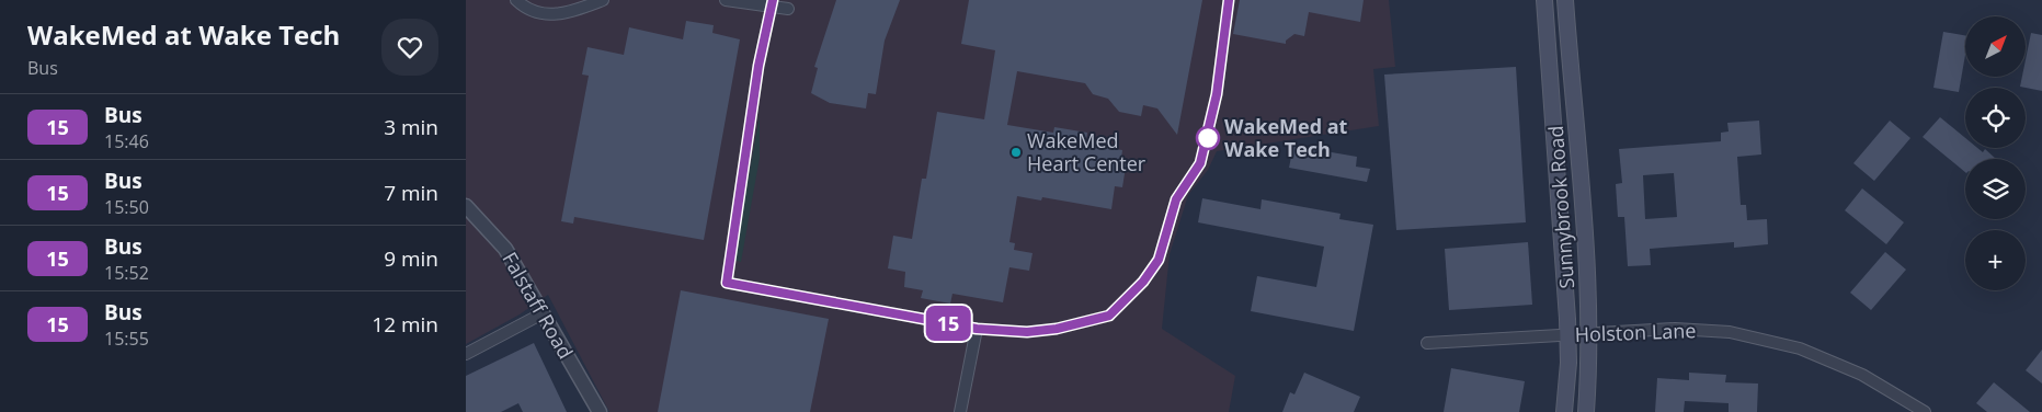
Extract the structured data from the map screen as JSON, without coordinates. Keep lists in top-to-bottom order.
{
  "streets": {
    "main road": ["Sunnybrook Road"],
    "street": ["Falstaff Road", "Holston Lane"]
  },
  "crossings": [
    ["Sunnybrook Road", "Holston Lane"]
  ],
  "places": ["WakeMed at Wake Tech", "WakeMed Heart Center"],
  "lines": ["bus line 15"],
  "north": "top right",
  "page": {
    "heading": ["WakeMed at Wake Tech", "Bus"],
    "on_map": "15",
    "map_buttons": "+",
    "list": [
      {
        "mark": "15",
        "name": "Bus",
        "note": "15:46",
        "value": "3 min"
      },
      {
        "mark": "15",
        "name": "Bus",
        "note": "15:50",
        "value": "7 min"
      },
      {
        "mark": "15",
        "name": "Bus",
        "note": "15:52",
        "value": "9 min"
      },
      {
        "mark": "15",
        "name": "Bus",
        "note": "15:55",
        "value": "12 min"
      }
    ]
  }
}
